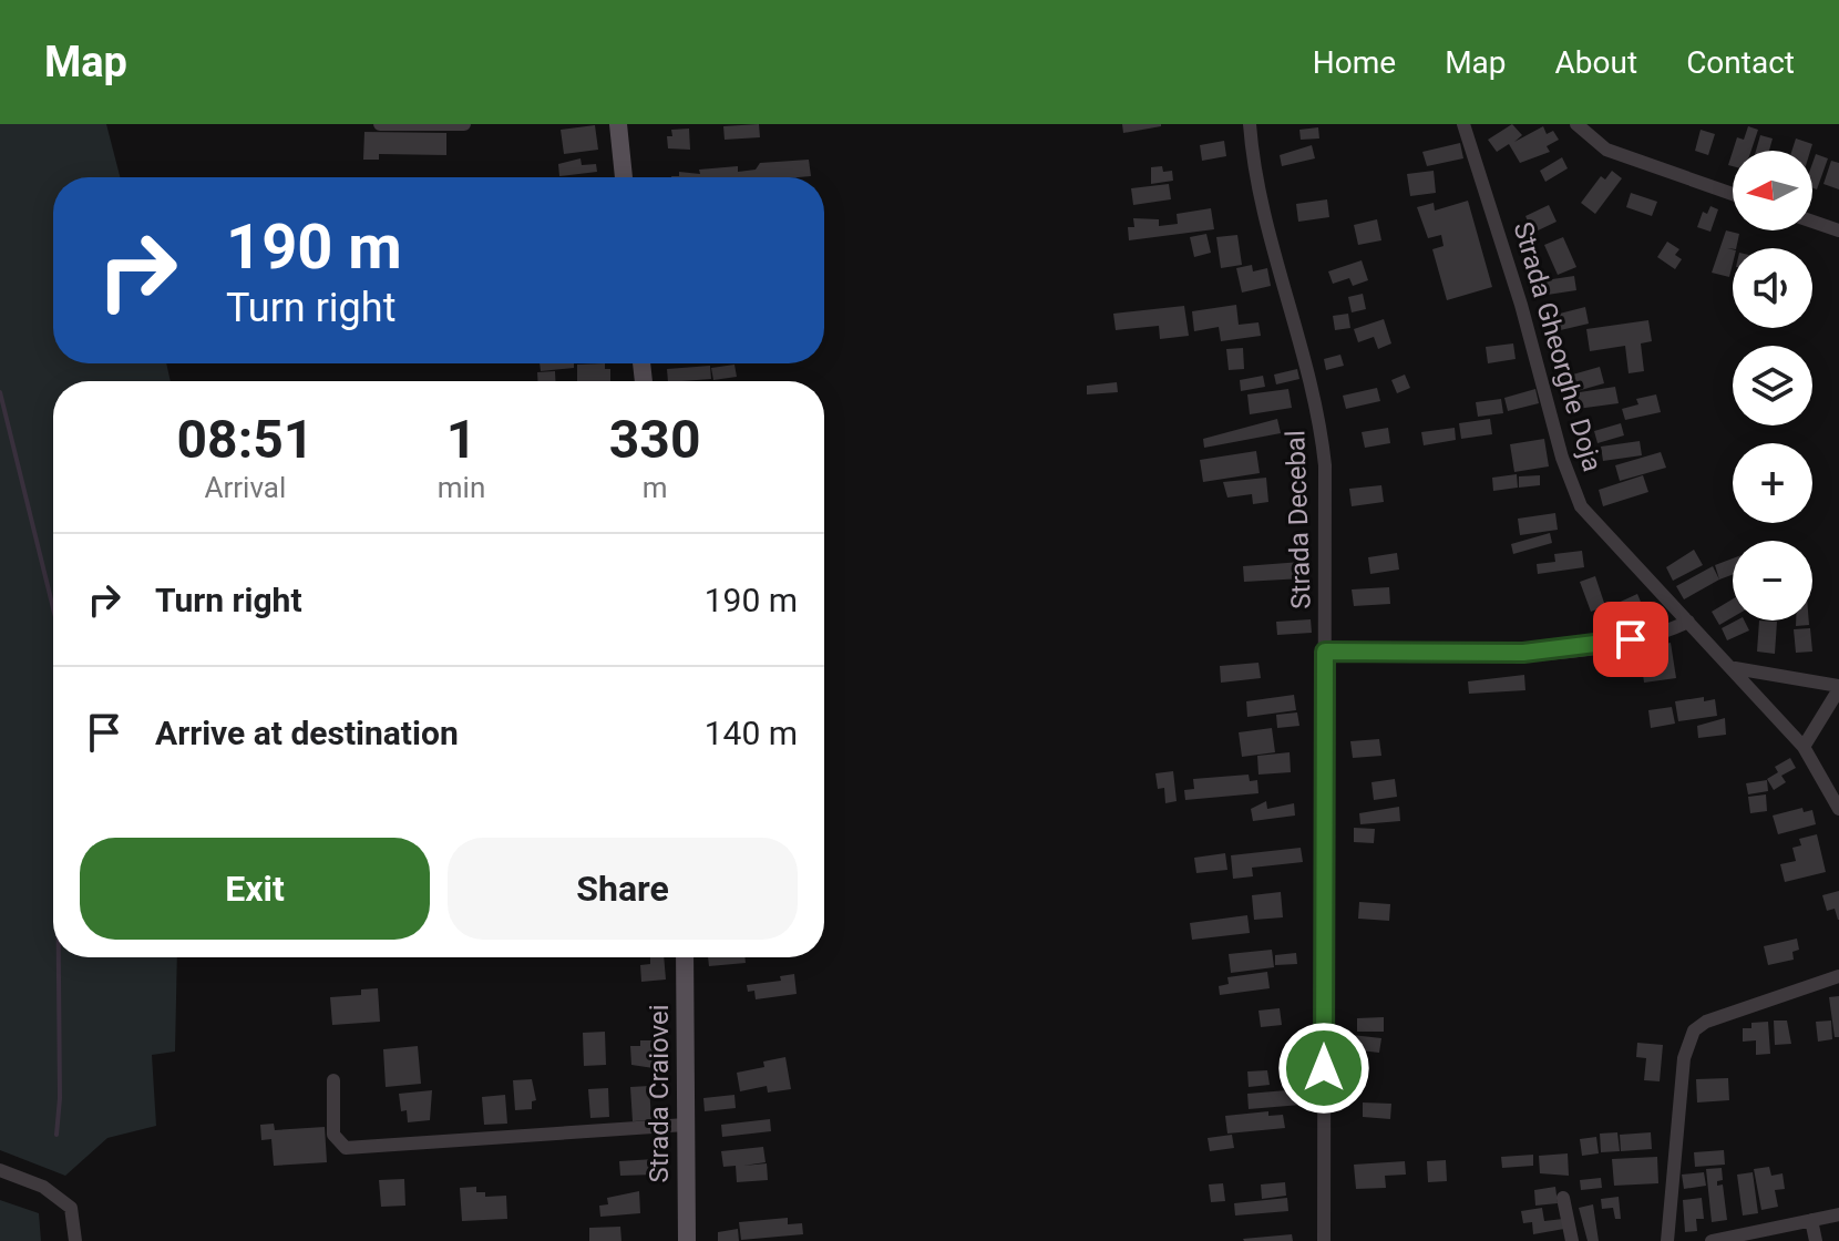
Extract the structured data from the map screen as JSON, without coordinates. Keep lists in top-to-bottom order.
{
  "streets": {
    "main road": ["Strada Craiovei"],
    "street": ["Strada Gheorghe Doja", "Strada Decebal"]
  },
  "north": "left",
  "page": {
    "header": "Map",
    "nav": [
      "Home",
      "Map",
      "About",
      "Contact"
    ],
    "map_buttons": ["+", "−"],
    "turn": ["190 m", "Turn right"],
    "eta": [
      "08:51",
      "Arrival",
      "1",
      "min",
      "330",
      "m"
    ],
    "list": [
      {
        "name": "Turn right",
        "value": "190 m"
      },
      {
        "name": "Arrive at destination",
        "value": "140 m"
      }
    ],
    "buttons": ["Exit", "Share"]
  }
}
